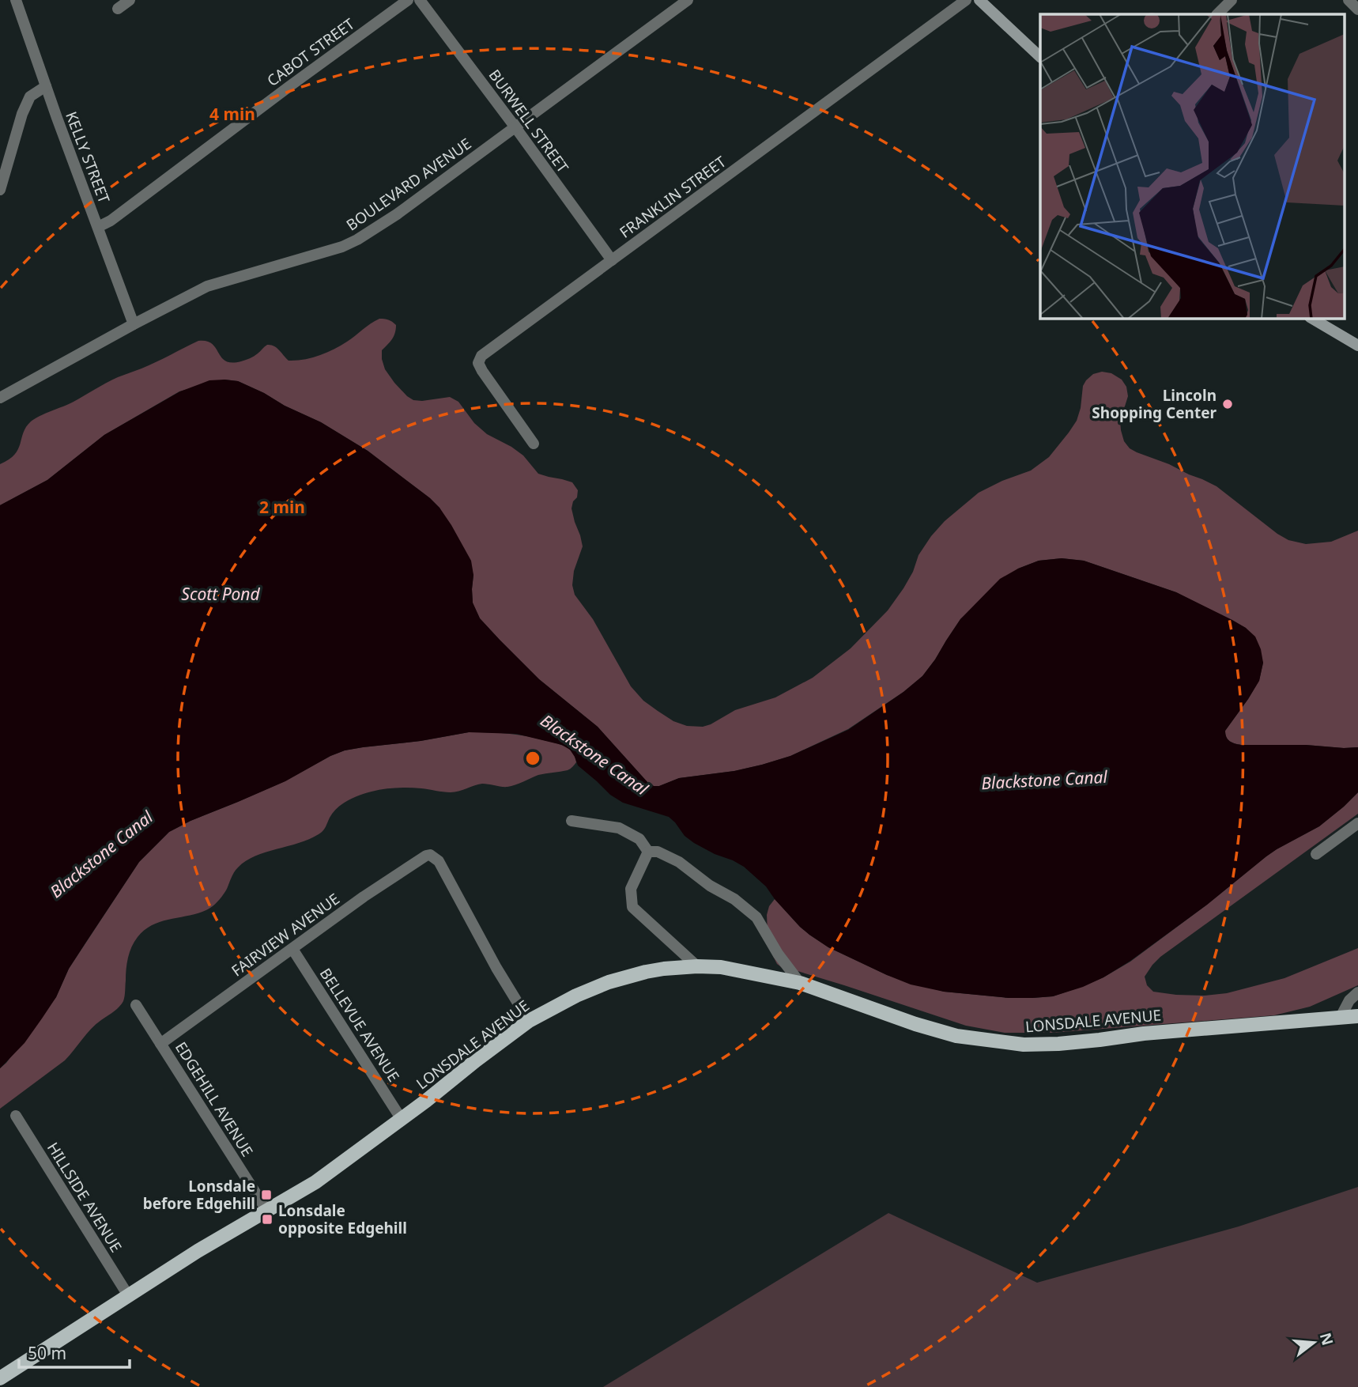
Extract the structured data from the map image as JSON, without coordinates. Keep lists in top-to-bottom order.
{
  "streets": {
    "main road": ["LONSDALE AVENUE"],
    "street": [
      "CABOT STREET",
      "BURWELL STREET",
      "KELLY STREET",
      "BOULEVARD AVENUE",
      "FRANKLIN STREET",
      "FAIRVIEW AVENUE",
      "BELLEVUE AVENUE",
      "EDGEHILL AVENUE",
      "HILLSIDE AVENUE"
    ]
  },
  "crossings": [
    ["CABOT STREET", "KELLY STREET"],
    ["BURWELL STREET", "BOULEVARD AVENUE"],
    ["BURWELL STREET", "FRANKLIN STREET"],
    ["KELLY STREET", "BOULEVARD AVENUE"],
    ["FAIRVIEW AVENUE", "LONSDALE AVENUE"],
    ["FAIRVIEW AVENUE", "BELLEVUE AVENUE"],
    ["FAIRVIEW AVENUE", "EDGEHILL AVENUE"],
    ["LONSDALE AVENUE", "BELLEVUE AVENUE"],
    ["LONSDALE AVENUE", "EDGEHILL AVENUE"],
    ["LONSDALE AVENUE", "HILLSIDE AVENUE"]
  ],
  "water": ["Scott Pond", "Blackstone Canal"],
  "places": {
    "other": ["Lincoln Shopping Center"],
    "transit": ["Lonsdale before Edgehill", "Lonsdale opposite Edgehill"]
  },
  "scale_bar": "50 m",
  "north": "right",
  "rings": ["4 min", "2 min"]
}
